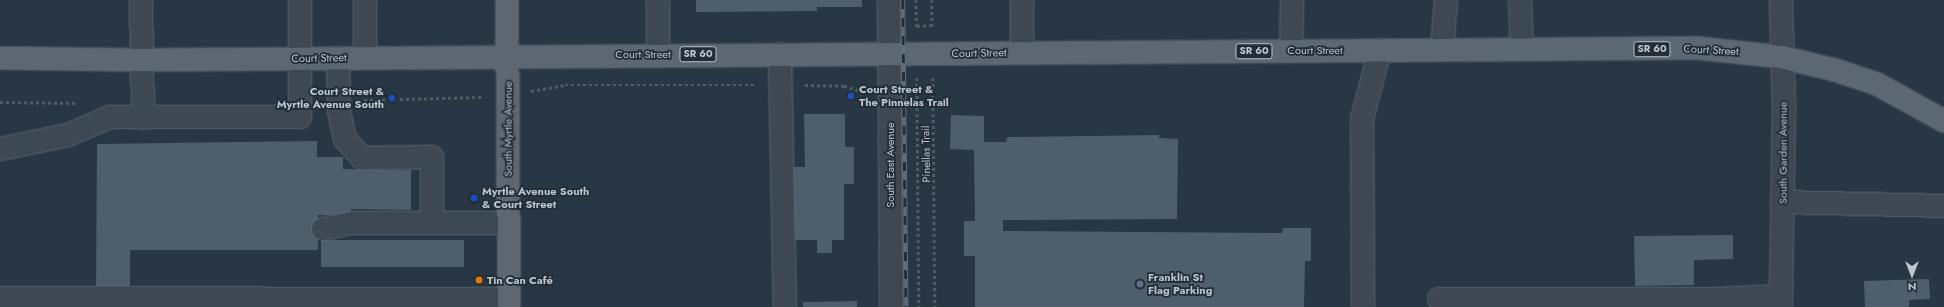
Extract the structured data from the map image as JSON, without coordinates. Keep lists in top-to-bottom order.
{
  "streets": {
    "main road": ["SR 60", "Court Street", "South Myrtle Avenue"],
    "street": ["South Garden Avenue", "South East Avenue"],
    "path": ["Pinellas Trail"]
  },
  "crossings": [
    ["Court Street", "South Myrtle Avenue"],
    ["Court Street", "South Garden Avenue"],
    ["Court Street", "Pinellas Trail"],
    ["Court Street", "South East Avenue"]
  ],
  "places": [
    "Court Street & The Pinnelas Trail",
    "Court Street & Myrtle Avenue South",
    "Myrtle Avenue South & Court Street",
    "Tin Can Café",
    "Franklin St Flag Parking"
  ],
  "north": "bottom"
}
